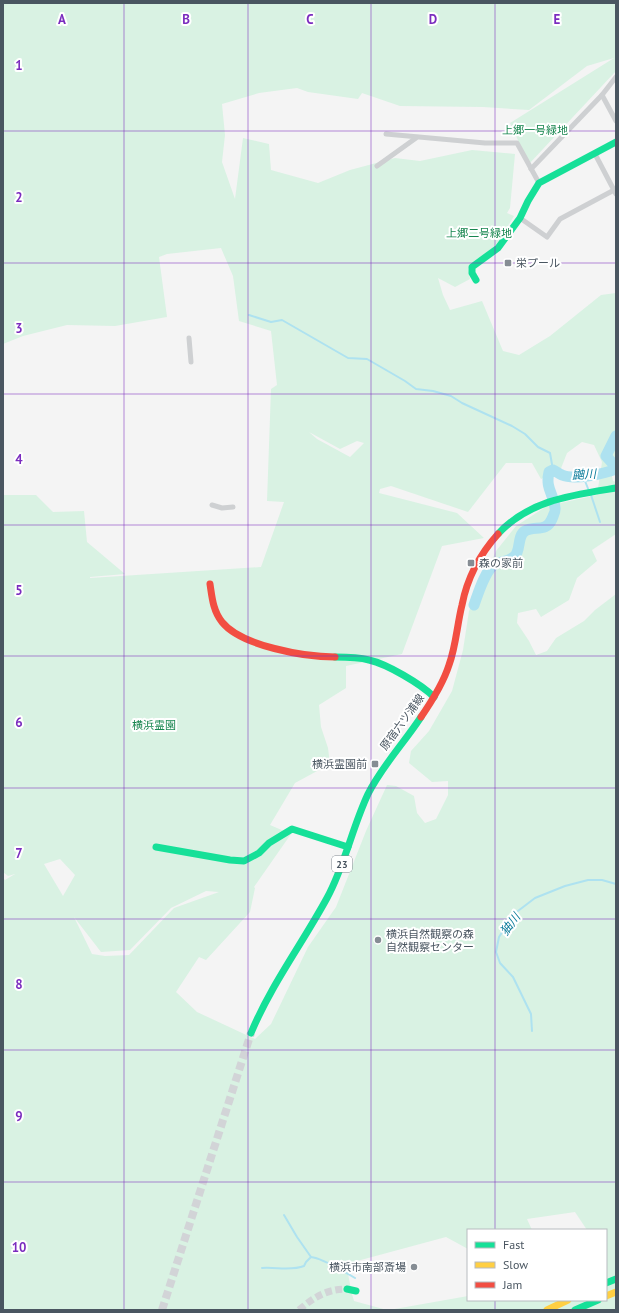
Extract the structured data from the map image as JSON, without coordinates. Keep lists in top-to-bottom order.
{
  "streets": {
    "main road": ["原宿六ツ浦線", "23"]
  },
  "water": ["鼬川", "㹨川"],
  "parks": ["上郷一号緑地", "上郷二号緑地", "横浜霊園"],
  "places": {
    "transit": ["栄プール", "森の家前", "横浜霊園前"],
    "other": ["横浜自然観察の森 自然観察センター", "横浜市南部斎場"]
  },
  "legend": ["Fast", "Slow", "Jam"],
  "grid": {
    "columns": [
      "A",
      "B",
      "C",
      "D",
      "E"
    ],
    "rows": [
      "1",
      "2",
      "3",
      "4",
      "5",
      "6",
      "7",
      "8",
      "9",
      "10"
    ]
  }
}
